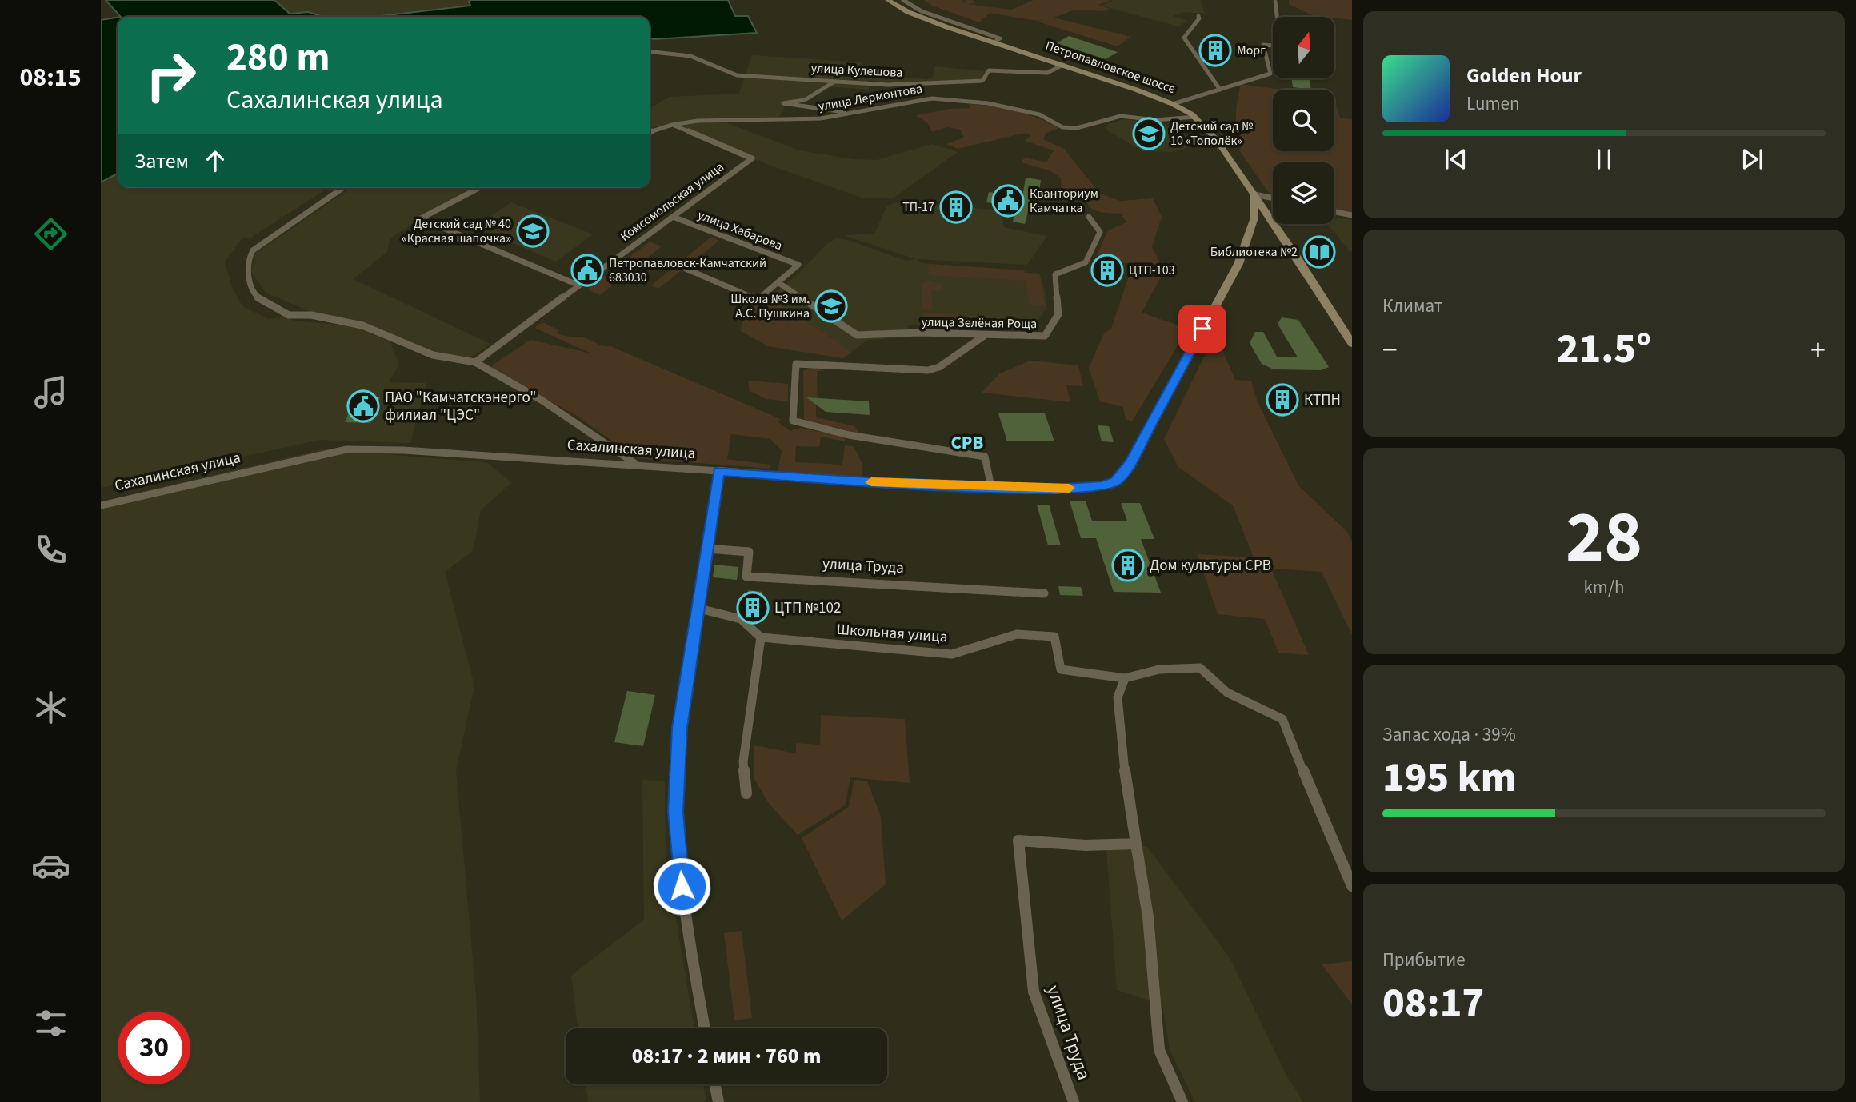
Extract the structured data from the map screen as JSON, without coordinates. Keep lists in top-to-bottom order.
{
  "streets": {
    "street": [
      "Петропавловское шоссе",
      "улица Кулешова",
      "улица Лермонтова",
      "Комсомольская улица",
      "улица Хабарова",
      "улица Зелёная Роща",
      "Сахалинская улица",
      "улица Труда",
      "Школьная улица"
    ]
  },
  "crossings": [
    ["Петропавловское шоссе", "улица Кулешова"],
    ["Петропавловское шоссе", "улица Лермонтова"],
    ["Петропавловское шоссе", "Сахалинская улица"],
    ["улица Лермонтова", "Комсомольская улица"],
    ["Комсомольская улица", "улица Хабарова"],
    ["улица Хабарова", "улица Зелёная Роща"]
  ],
  "districts": ["СРВ"],
  "places": {
    "building": [
      "Морг",
      "ТП-17",
      "ЦТП-103",
      "КТПН",
      "Дом культуры СРВ",
      "ЦТП №102"
    ],
    "school or university": ["Детский сад № 10 «Тополёк»", "Детский сад № 40 «Красная шапочка»", "Школа №3 им. А.С. Пушкина"],
    "public building": ["Кванториум Камчатка", "Петропавловск-Камчатский 683030", "ПАО \"Камчатскэнерго\" филиал \"ЦЭС\""],
    "library": ["Библиотека №2"]
  },
  "north": "top",
  "page": {
    "tabs": "08:15",
    "turn": ["280 m", "Сахалинская улица"],
    "song": ["Golden Hour", "Lumen"],
    "then": "Затем",
    "tile": [
      "Климат",
      ["28", "km/h"],
      ["Запас хода · 39%", "195 km"],
      ["Прибытие", "08:17"]
    ],
    "heat": ["−", "21.5°", "+"],
    "limit": "30",
    "trip": "08:17 · 2 мин · 760 m"
  }
}
